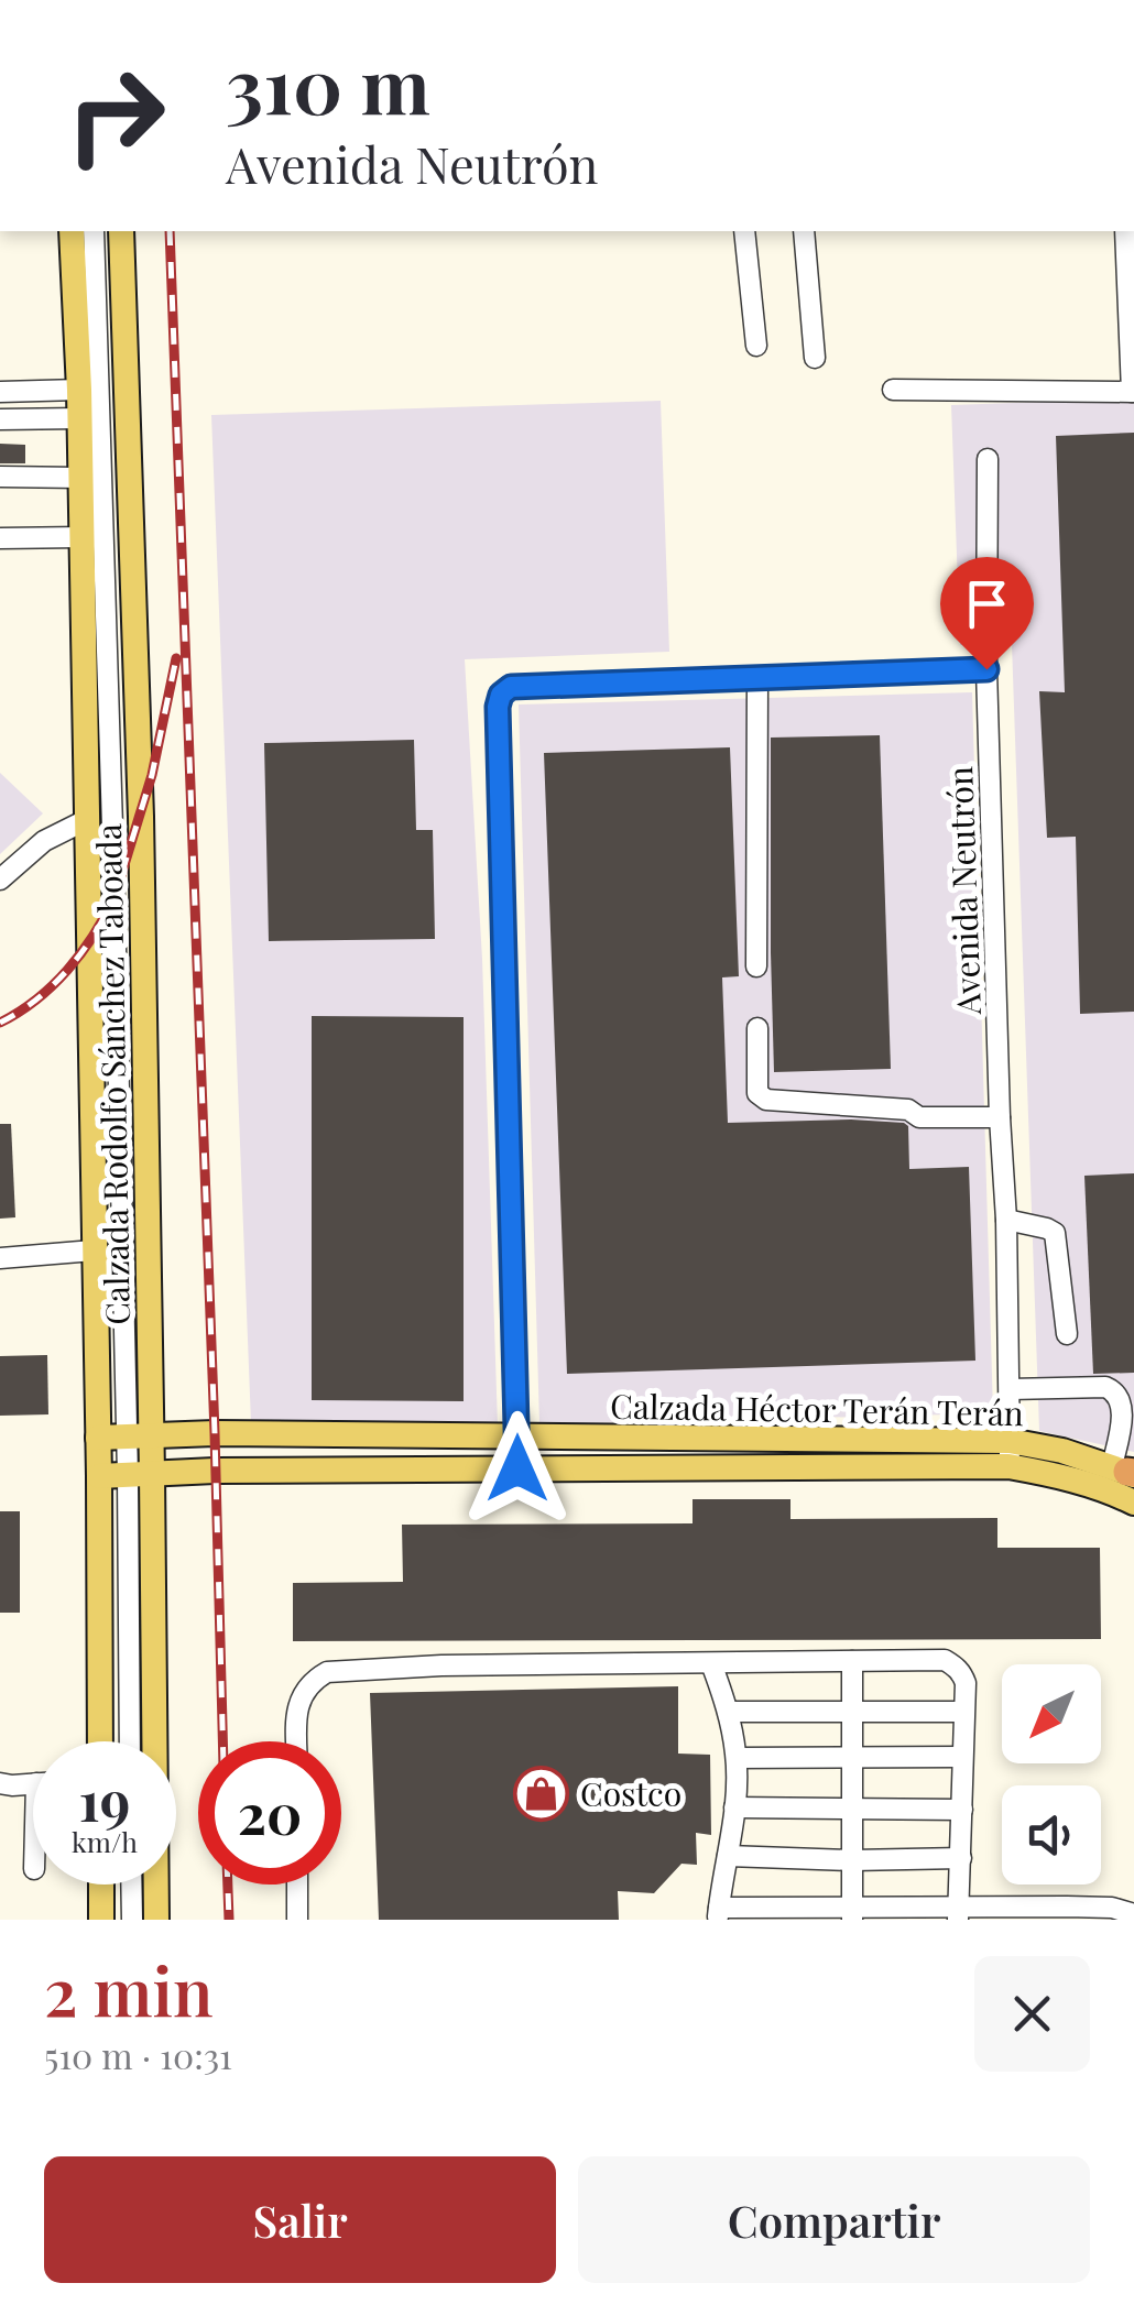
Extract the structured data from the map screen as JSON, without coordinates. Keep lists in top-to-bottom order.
{
  "streets": {
    "main road": ["Calzada Rodolfo Sánchez Taboada", "Calzada Héctor Terán Terán"],
    "street": ["Avenida Neutrón"]
  },
  "crossings": [
    ["Avenida Neutrón", "Calzada Héctor Terán Terán"],
    ["Calzada Rodolfo Sánchez Taboada", "Calzada Héctor Terán Terán"]
  ],
  "places": {
    "shop": ["Costco"]
  },
  "north": "bottom left",
  "page": {
    "turn": ["310 m", "Avenida Neutrón"],
    "speed": "19 km/h",
    "limit": "20",
    "heading": ["2 min", "510 m · 10:31"],
    "buttons": ["Salir", "Compartir"]
  }
}
